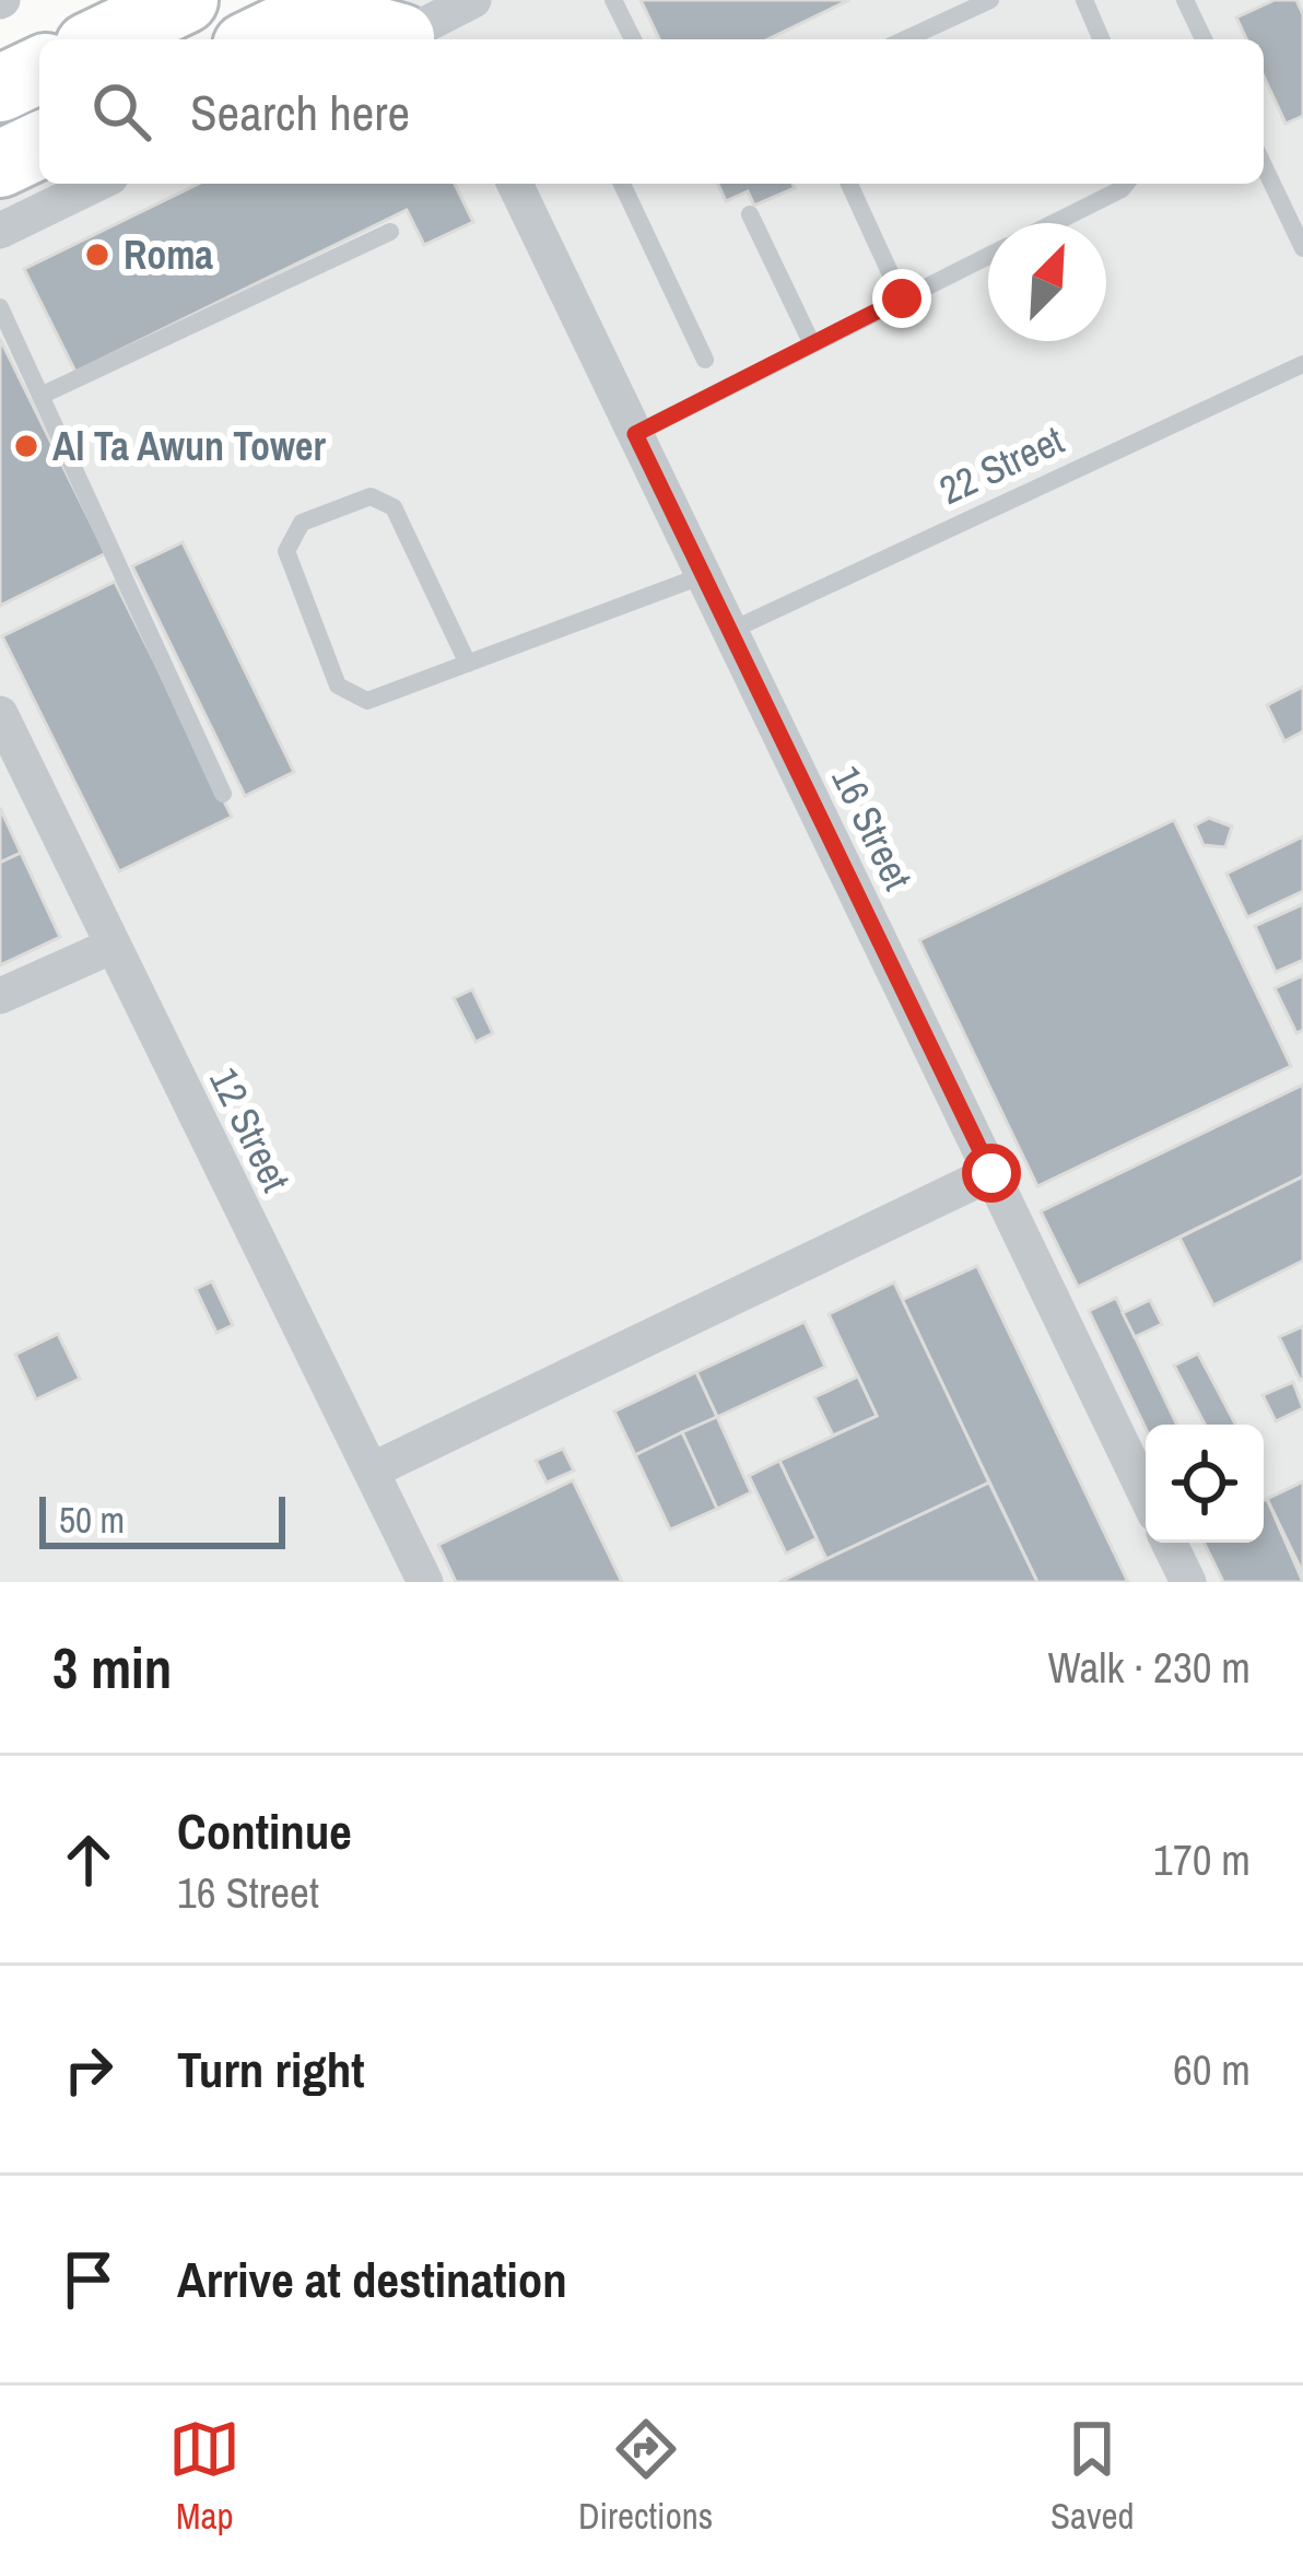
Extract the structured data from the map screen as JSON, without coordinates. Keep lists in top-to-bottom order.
{
  "streets": {
    "street": ["16 Street", "12 Street"],
    "lane": ["22 Street"]
  },
  "crossings": [
    ["22 Street", "16 Street"]
  ],
  "places": ["Roma", "Al Ta Awun Tower"],
  "scale_bar": "50 m",
  "north": "top right",
  "page": {
    "search": "Search here",
    "scale": "50 m",
    "heading": ["3 min", "Walk · 230 m"],
    "list": [
      ["Continue", "16 Street", "170 m"],
      ["Turn right", "60 m"],
      "Arrive at destination"
    ],
    "nav": ["Map", "Directions", "Saved"]
  }
}
